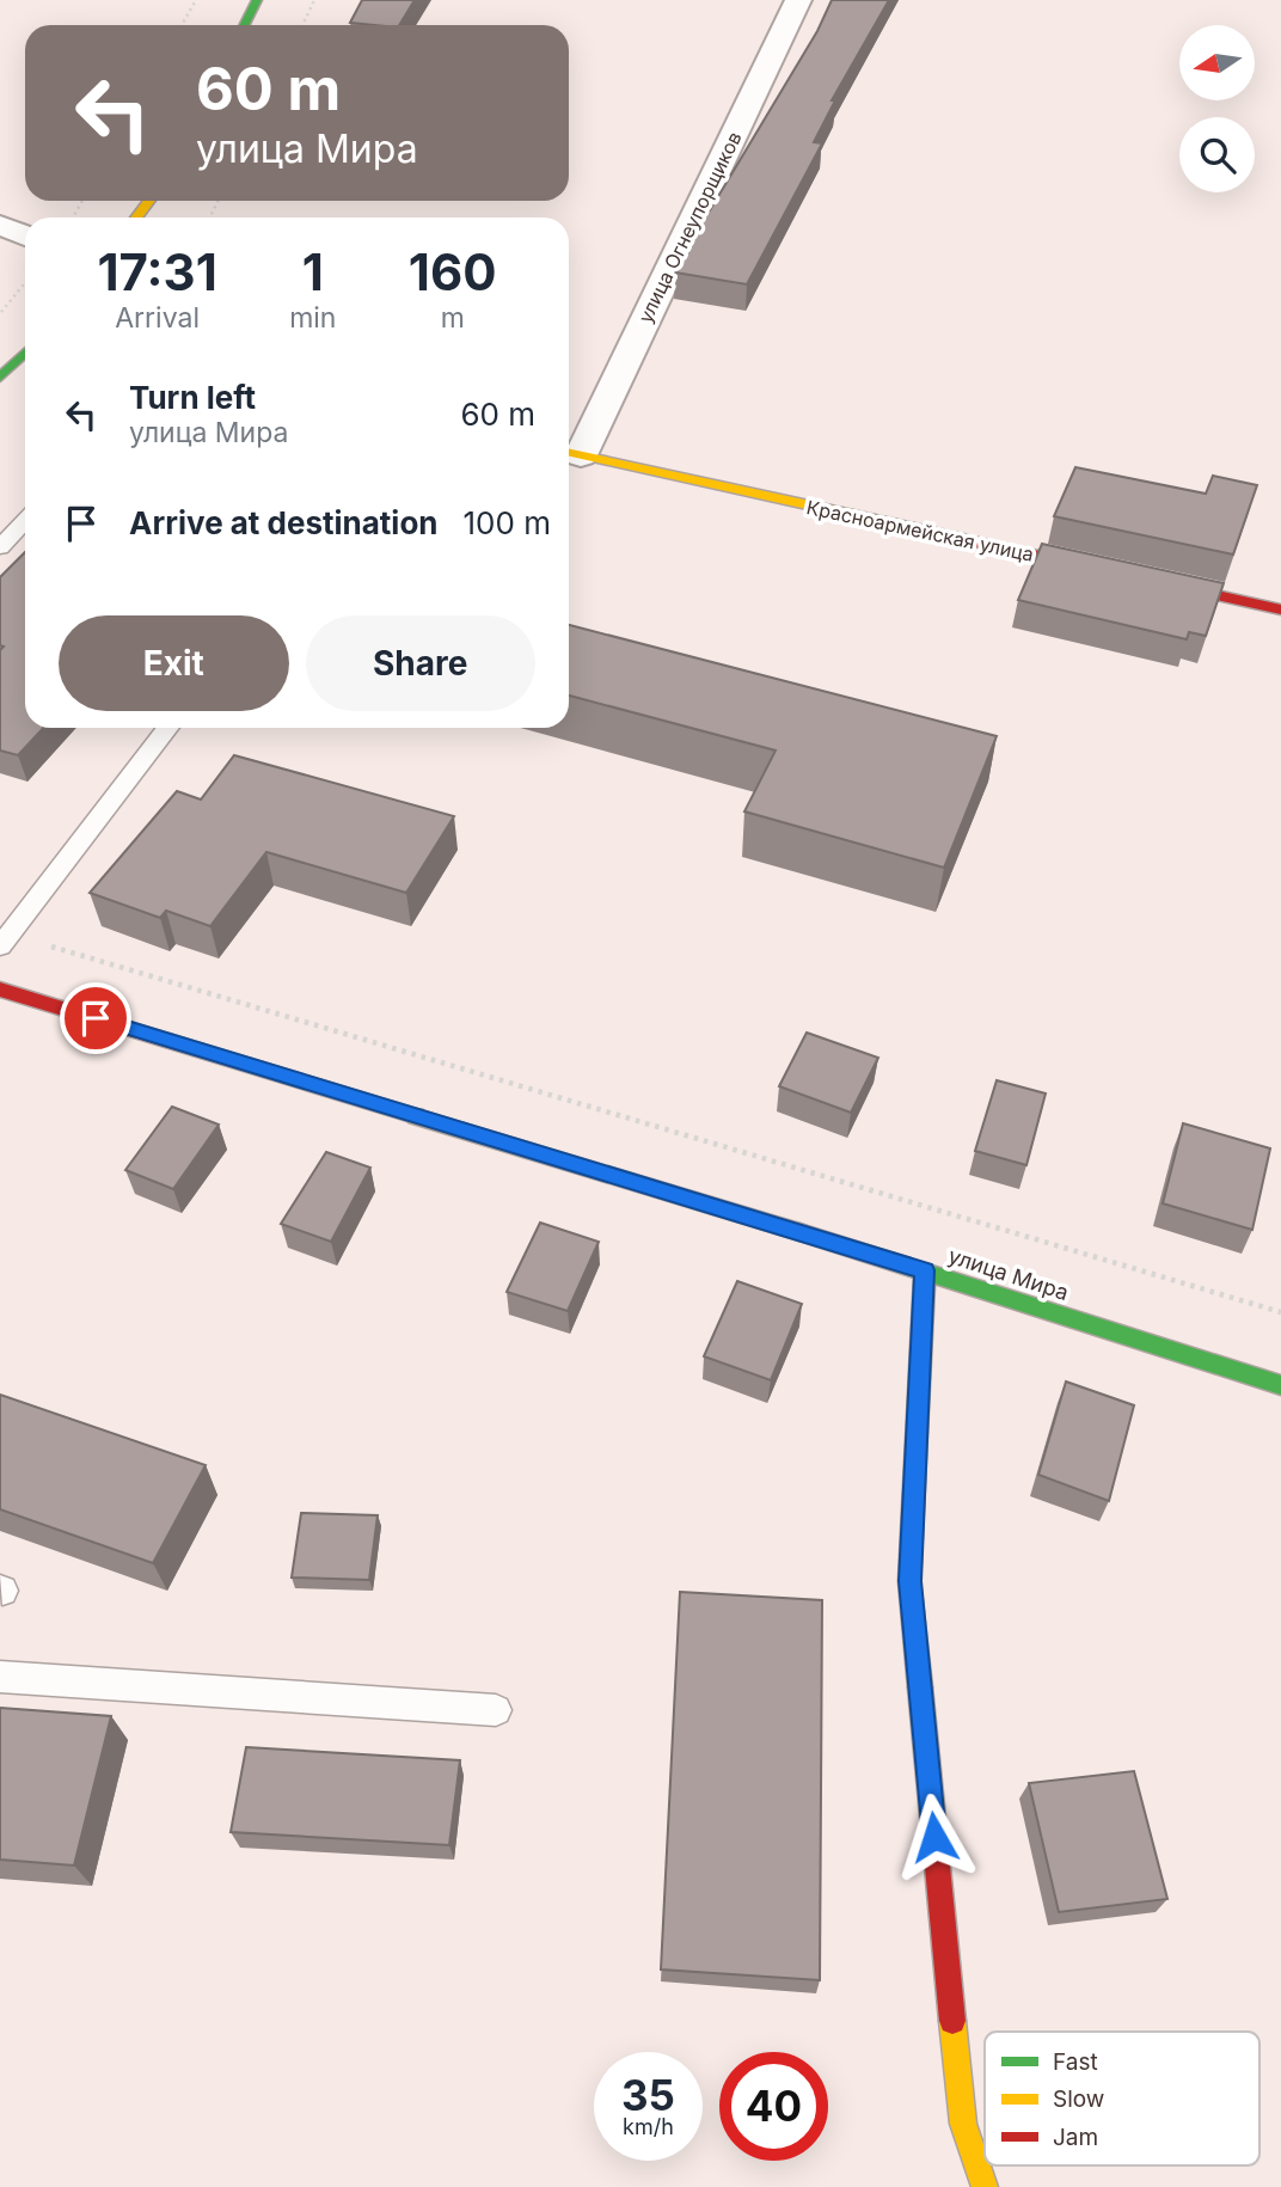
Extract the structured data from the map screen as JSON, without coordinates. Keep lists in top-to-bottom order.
{
  "streets": {
    "street": ["улица Огнеупорщиков", "Красноармейская улица", "улица Мира"]
  },
  "crossings": [
    ["улица Огнеупорщиков", "Красноармейская улица"]
  ],
  "legend": ["Fast", "Slow", "Jam"],
  "north": "left",
  "page": {
    "turn": ["60 m", "улица Мира"],
    "eta": [
      "17:31",
      "Arrival",
      "1",
      "min",
      "160",
      "m"
    ],
    "list": [
      {
        "name": "Turn left",
        "note": "улица Мира",
        "value": "60 m"
      },
      {
        "name": "Arrive at destination",
        "value": "100 m"
      }
    ],
    "buttons": ["Exit", "Share"],
    "speed": "35 km/h",
    "limit": "40"
  }
}
